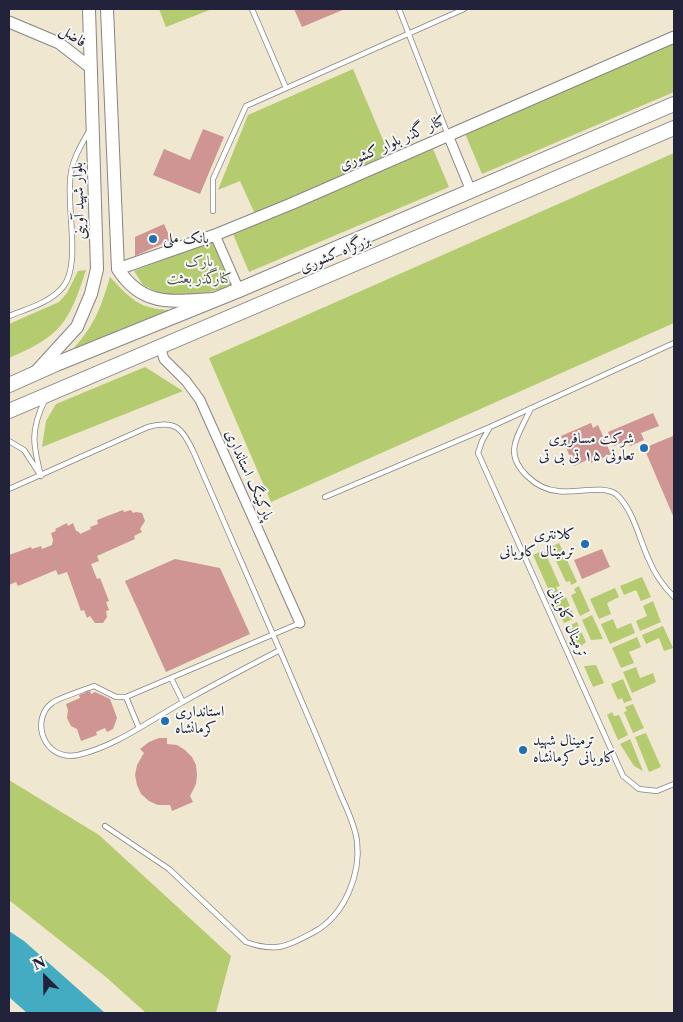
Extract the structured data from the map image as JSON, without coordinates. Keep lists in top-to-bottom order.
{
  "streets": {
    "highway": ["بزرگراه کشوری"],
    "main road": ["بلوار شهید آوینی"],
    "street": ["فاضل", "کنار گذر بلوار کشوری", "پارکینگ استانداری"],
    "lane": ["ترمینال کاویانی"]
  },
  "crossings": [
    ["فاضل", "بلوار شهید آوینی"],
    ["بلوار شهید آوینی", "بزرگراه کشوری"],
    ["بزرگراه کشوری", "پارکینگ استانداری"]
  ],
  "parks": ["پارک کنارگذر بعثت"],
  "places": [
    "بانک ملی",
    "شرکت مسافربری تعاونی ۱۵ تی بی تی",
    "کلانتری ترمینال کاویانی",
    "استانداری کرمانشاه",
    "ترمینال شهید کاویانی کرمانشاه"
  ],
  "north": "top left"
}
